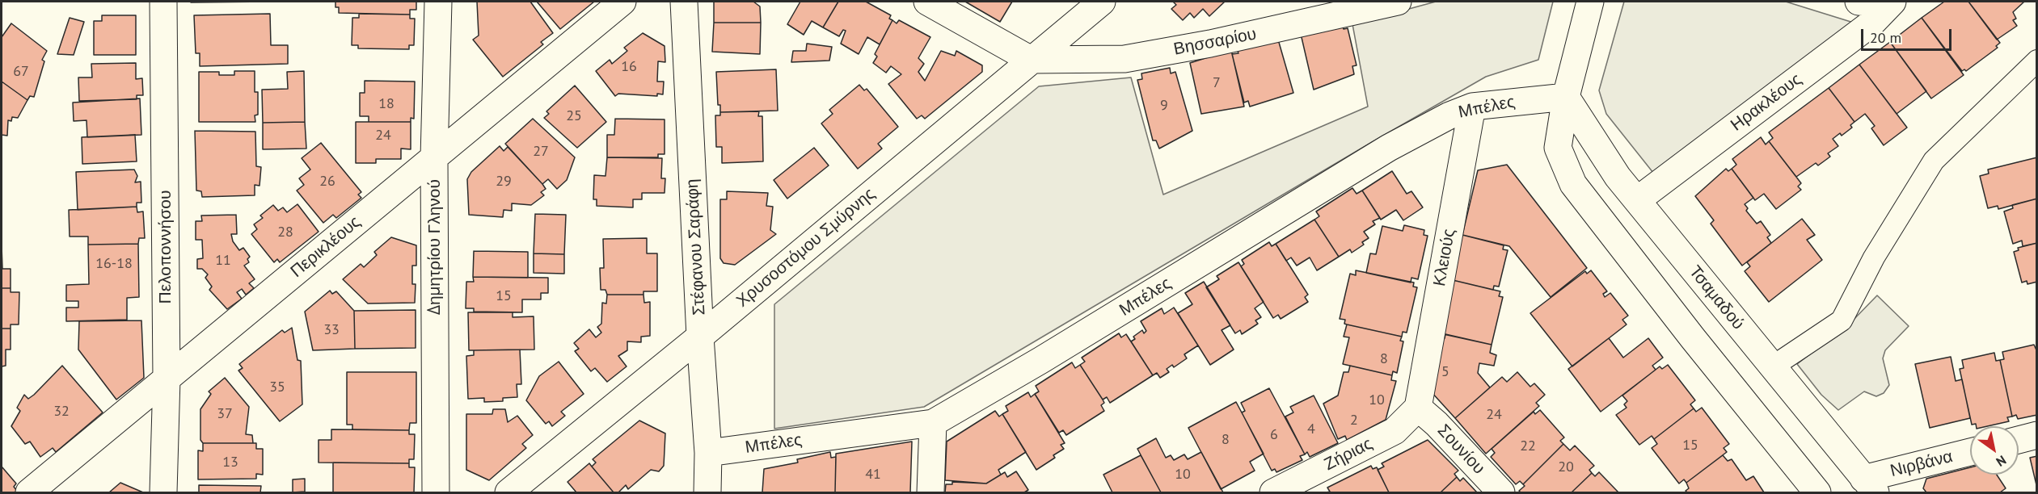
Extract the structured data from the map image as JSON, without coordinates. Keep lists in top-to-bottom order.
{
  "streets": {
    "street": [
      "Βησσαρίου",
      "Ηρακλέους",
      "Μπέλες",
      "Πελοποννήσου",
      "Περικλέους",
      "Δημητρίου Γληνού",
      "Στέφανου Σαράφη",
      "Χρυσοστόμου Σμύρνης",
      "Κλειούς",
      "Τσαμαδού",
      "Σουνίου",
      "Ζήριας",
      "Νιρβάνα"
    ]
  },
  "crossings": [
    ["Βησσαρίου", "Χρυσοστόμου Σμύρνης"],
    ["Ηρακλέους", "Τσαμαδού"],
    ["Μπέλες", "Στέφανου Σαράφη"],
    ["Μπέλες", "Κλειούς"],
    ["Μπέλες", "Τσαμαδού"],
    ["Πελοποννήσου", "Περικλέους"],
    ["Περικλέους", "Δημητρίου Γληνού"],
    ["Στέφανου Σαράφη", "Χρυσοστόμου Σμύρνης"],
    ["Κλειούς", "Σουνίου"],
    ["Κλειούς", "Ζήριας"],
    ["Τσαμαδού", "Νιρβάνα"],
    ["Σουνίου", "Ζήριας"]
  ],
  "house_numbers": [
    "16",
    "67",
    "7",
    "18",
    "9",
    "25",
    "24",
    "27",
    "26",
    "29",
    "28",
    "11",
    "16-18",
    "15",
    "33",
    "8",
    "5",
    "35",
    "10",
    "32",
    "37",
    "24",
    "2",
    "4",
    "6",
    "8",
    "15",
    "22",
    "13",
    "20",
    "41",
    "10"
  ],
  "scale_bar": "20 m",
  "north": "bottom right"
}
